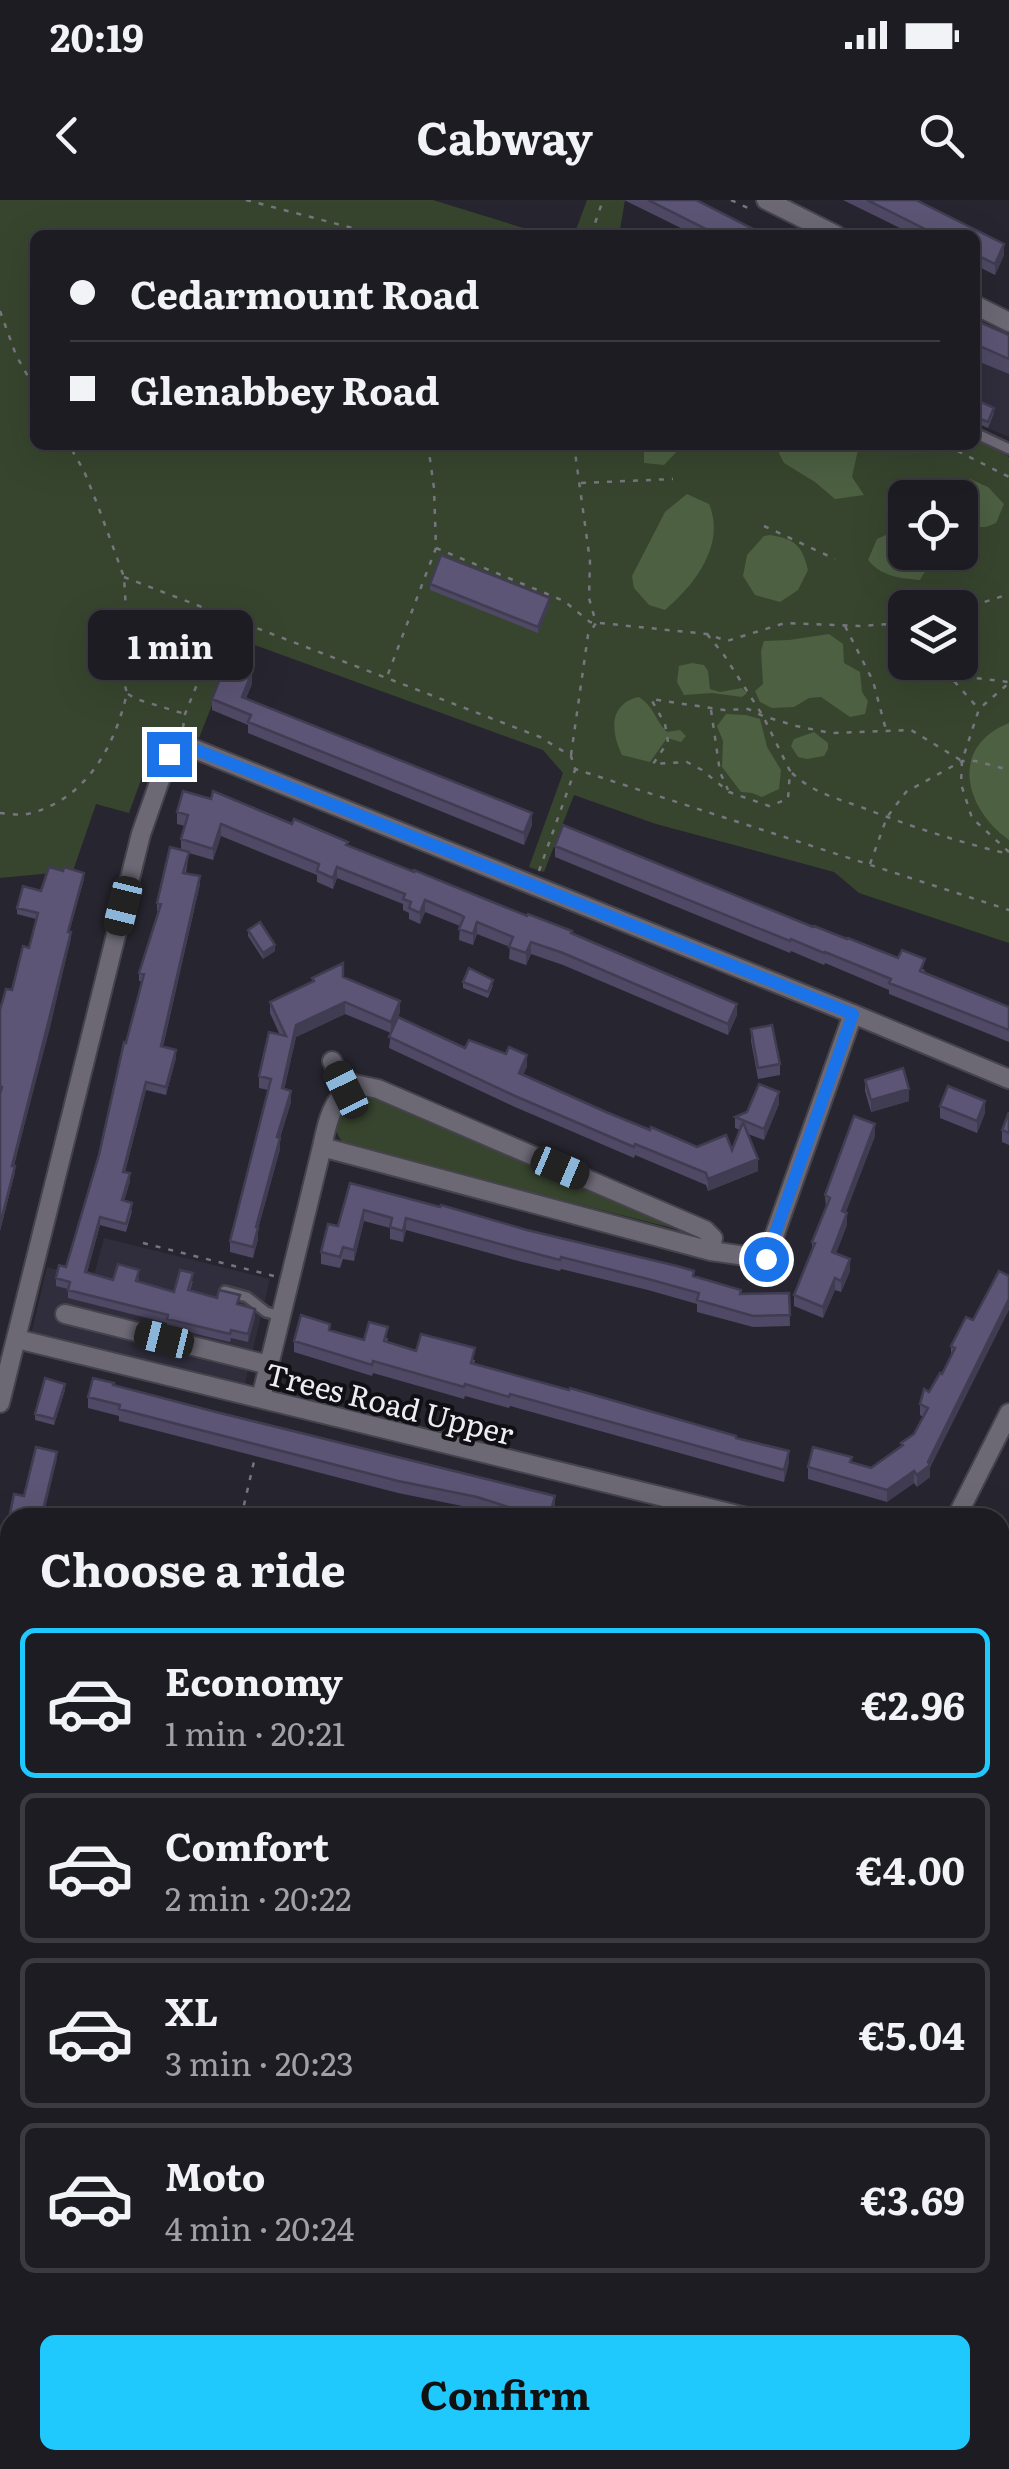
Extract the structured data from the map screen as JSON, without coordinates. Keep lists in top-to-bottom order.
{
  "streets": {
    "street": ["Trees Road Upper"]
  },
  "page": {
    "status": "20:19",
    "header": "Cabway",
    "banner": ["Cedarmount Road", "Glenabbey Road"],
    "bubble": "1 min",
    "heading": "Choose a ride",
    "list": [
      {
        "name": "Economy",
        "note": "1 min · 20:21",
        "value": "€2.96"
      },
      {
        "name": "Comfort",
        "note": "2 min · 20:22",
        "value": "€4.00"
      },
      {
        "name": "XL",
        "note": "3 min · 20:23",
        "value": "€5.04"
      },
      {
        "name": "Moto",
        "note": "4 min · 20:24",
        "value": "€3.69"
      }
    ],
    "buttons": "Confirm"
  }
}
